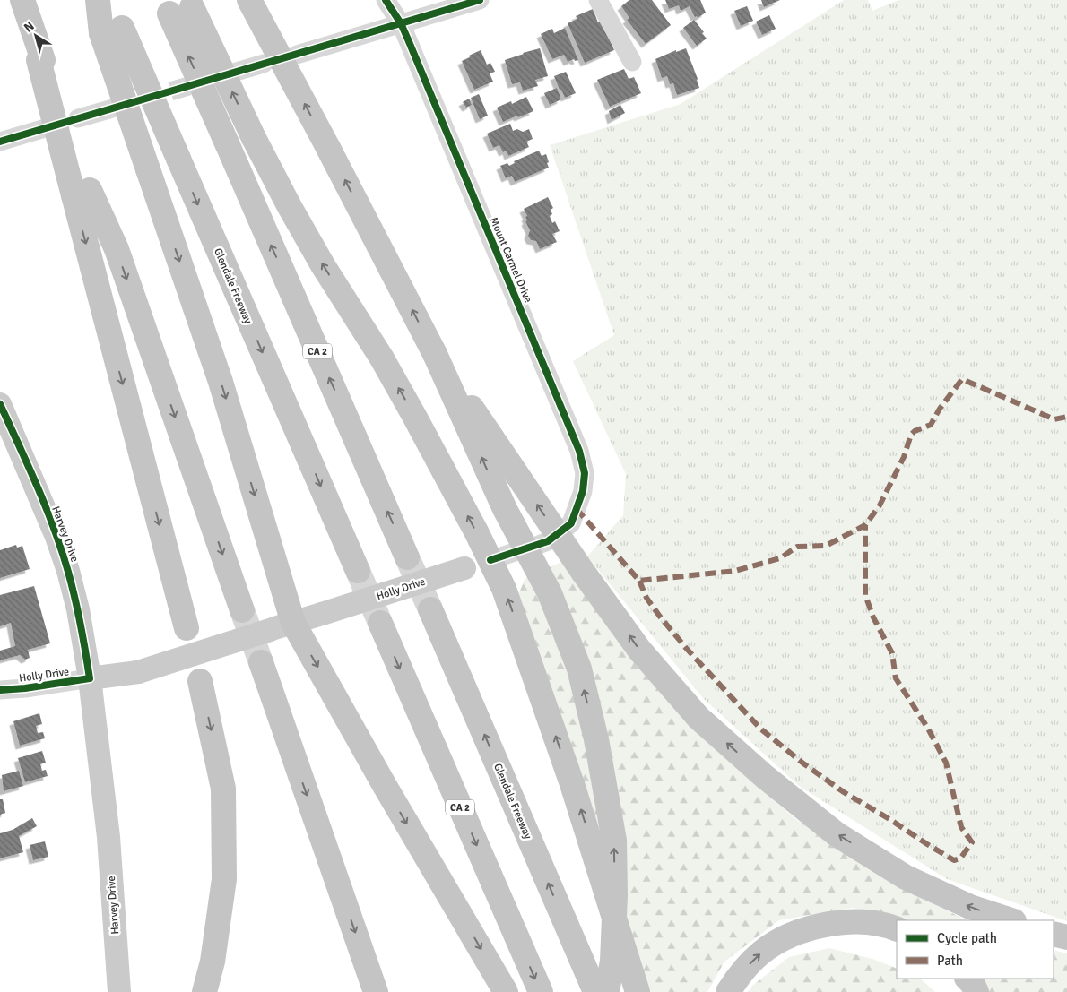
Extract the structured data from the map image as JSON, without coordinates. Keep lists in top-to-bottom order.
{
  "streets": {
    "highway": ["Glendale Freeway", "CA 2"],
    "main road": ["Harvey Drive", "Holly Drive"],
    "street": ["Mount Carmel Drive"]
  },
  "crossings": [
    ["Harvey Drive", "Holly Drive"]
  ],
  "legend": ["Cycle path", "Path"],
  "north": "top left"
}
